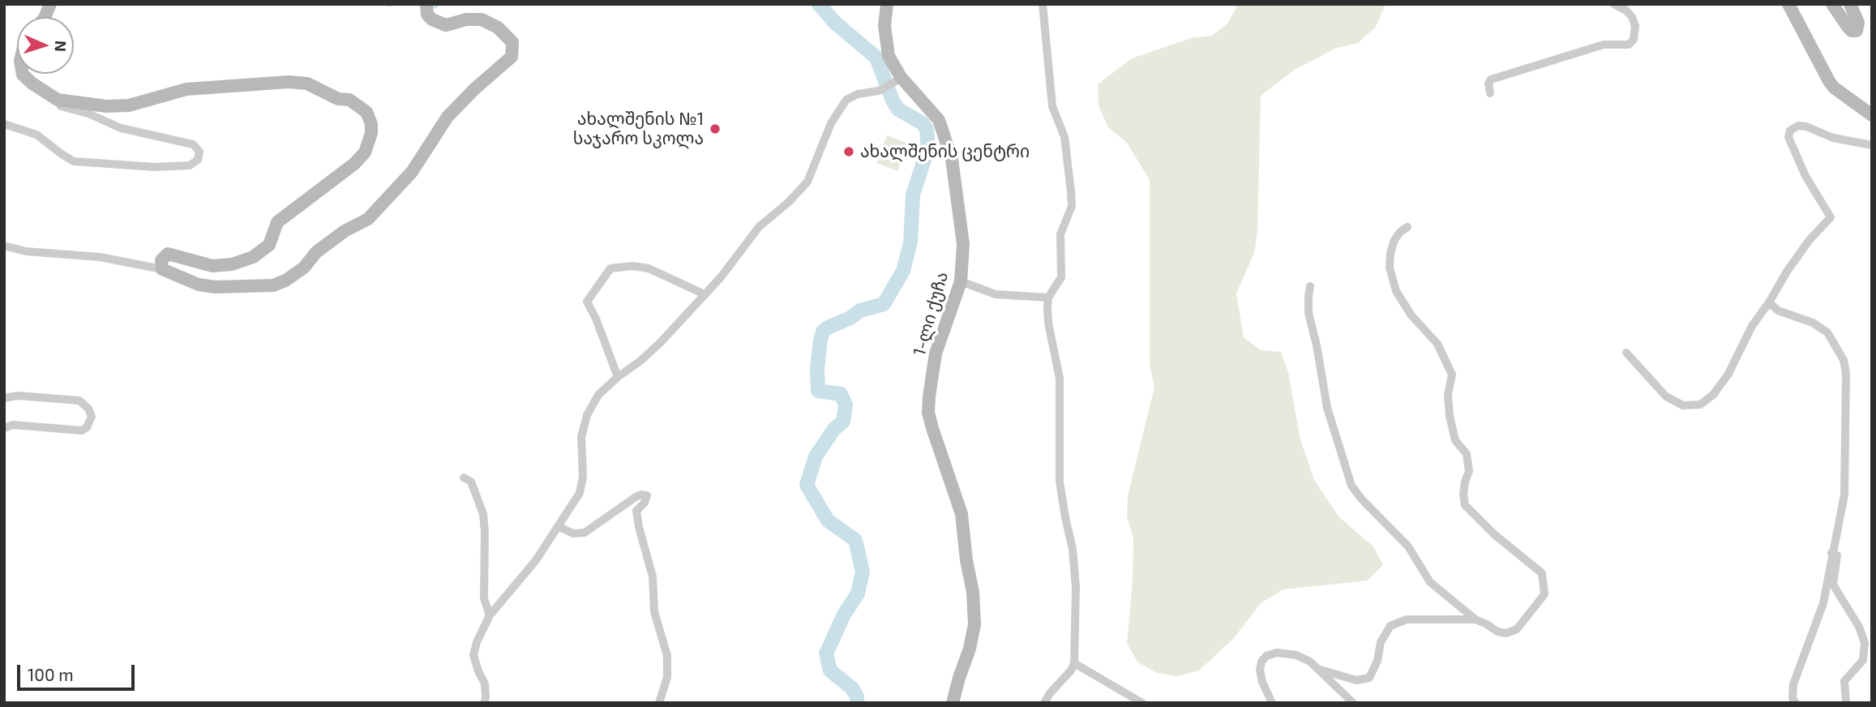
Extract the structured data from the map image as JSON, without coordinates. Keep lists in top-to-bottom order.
{
  "streets": {
    "street": ["1-ლი ქუჩა"]
  },
  "places": ["ახალშენის №1 საჯარო სკოლა", "ახალშენის ცენტრი"],
  "scale_bar": "100 m",
  "north": "right"
}
